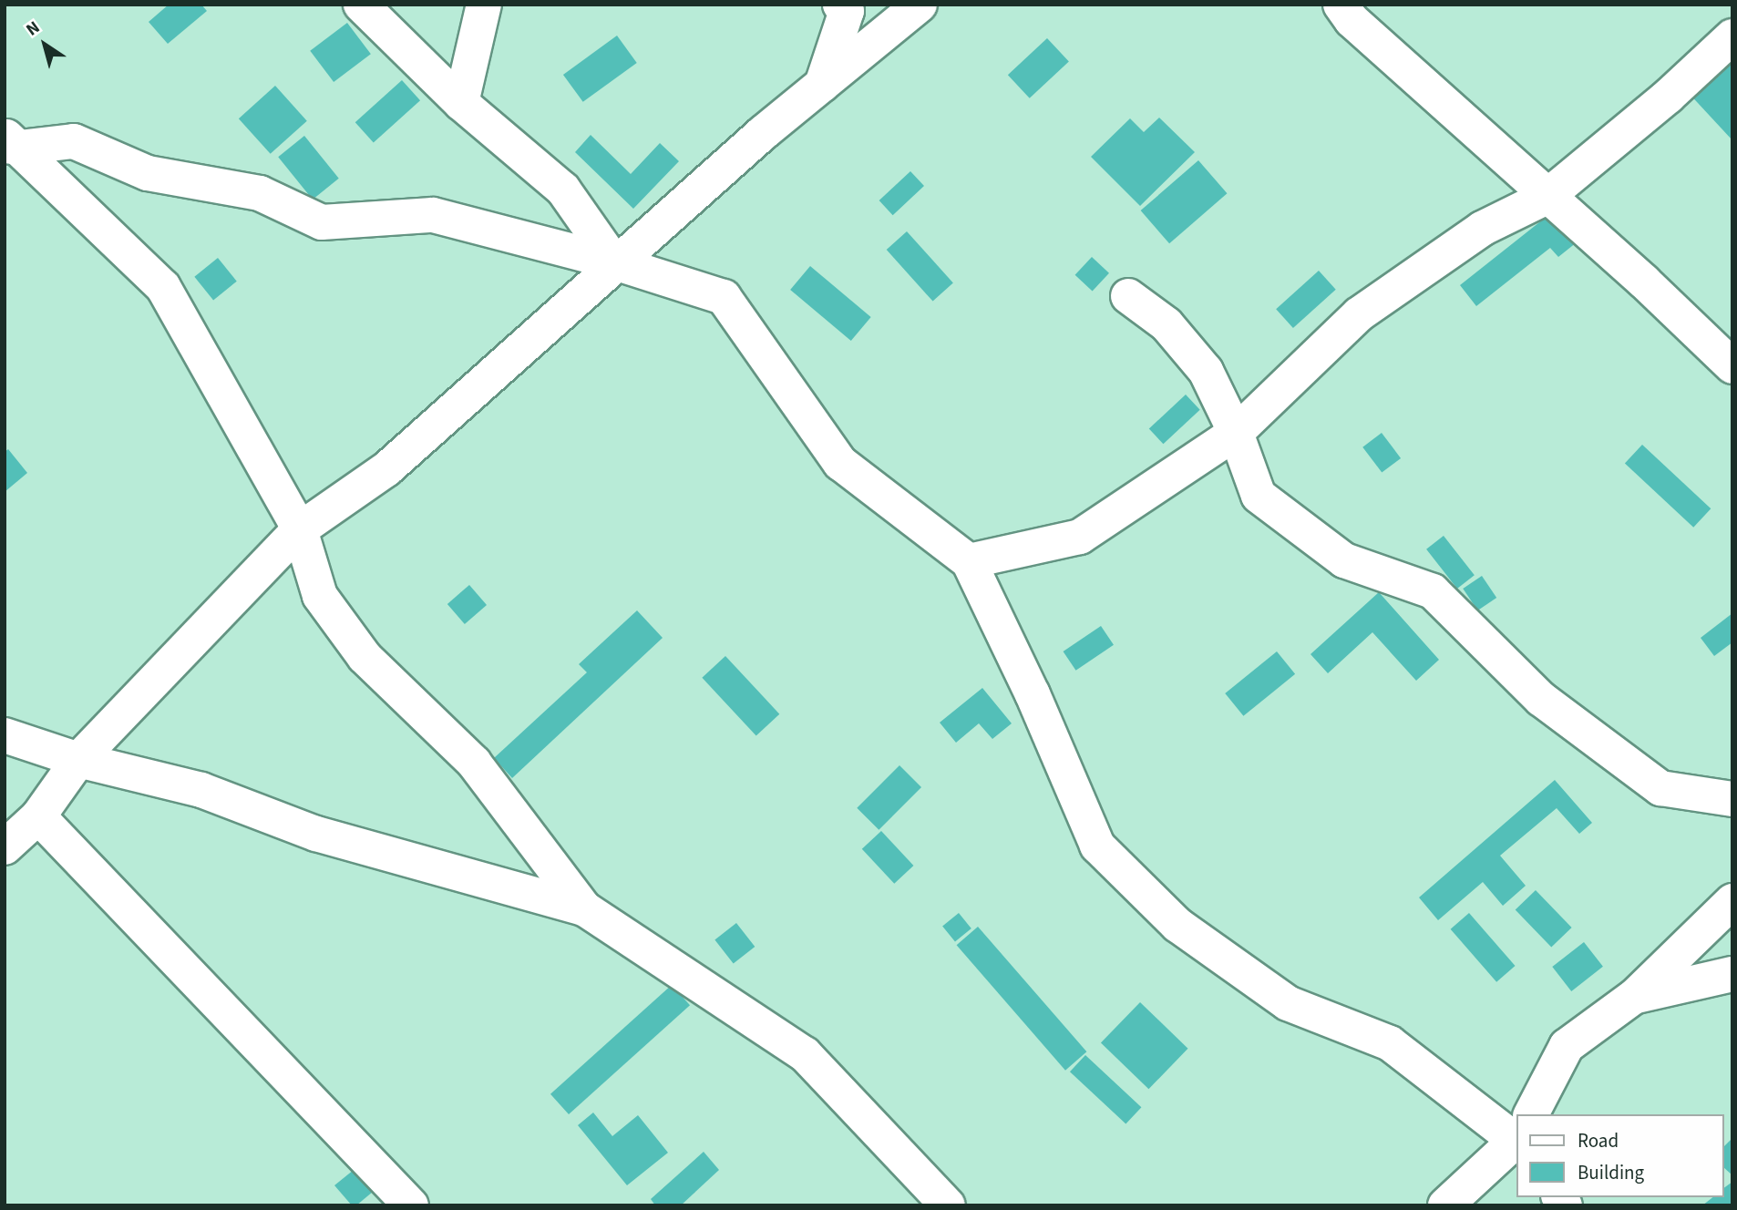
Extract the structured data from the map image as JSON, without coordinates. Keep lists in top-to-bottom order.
{
  "legend": ["Road", "Building"],
  "north": "top left"
}
